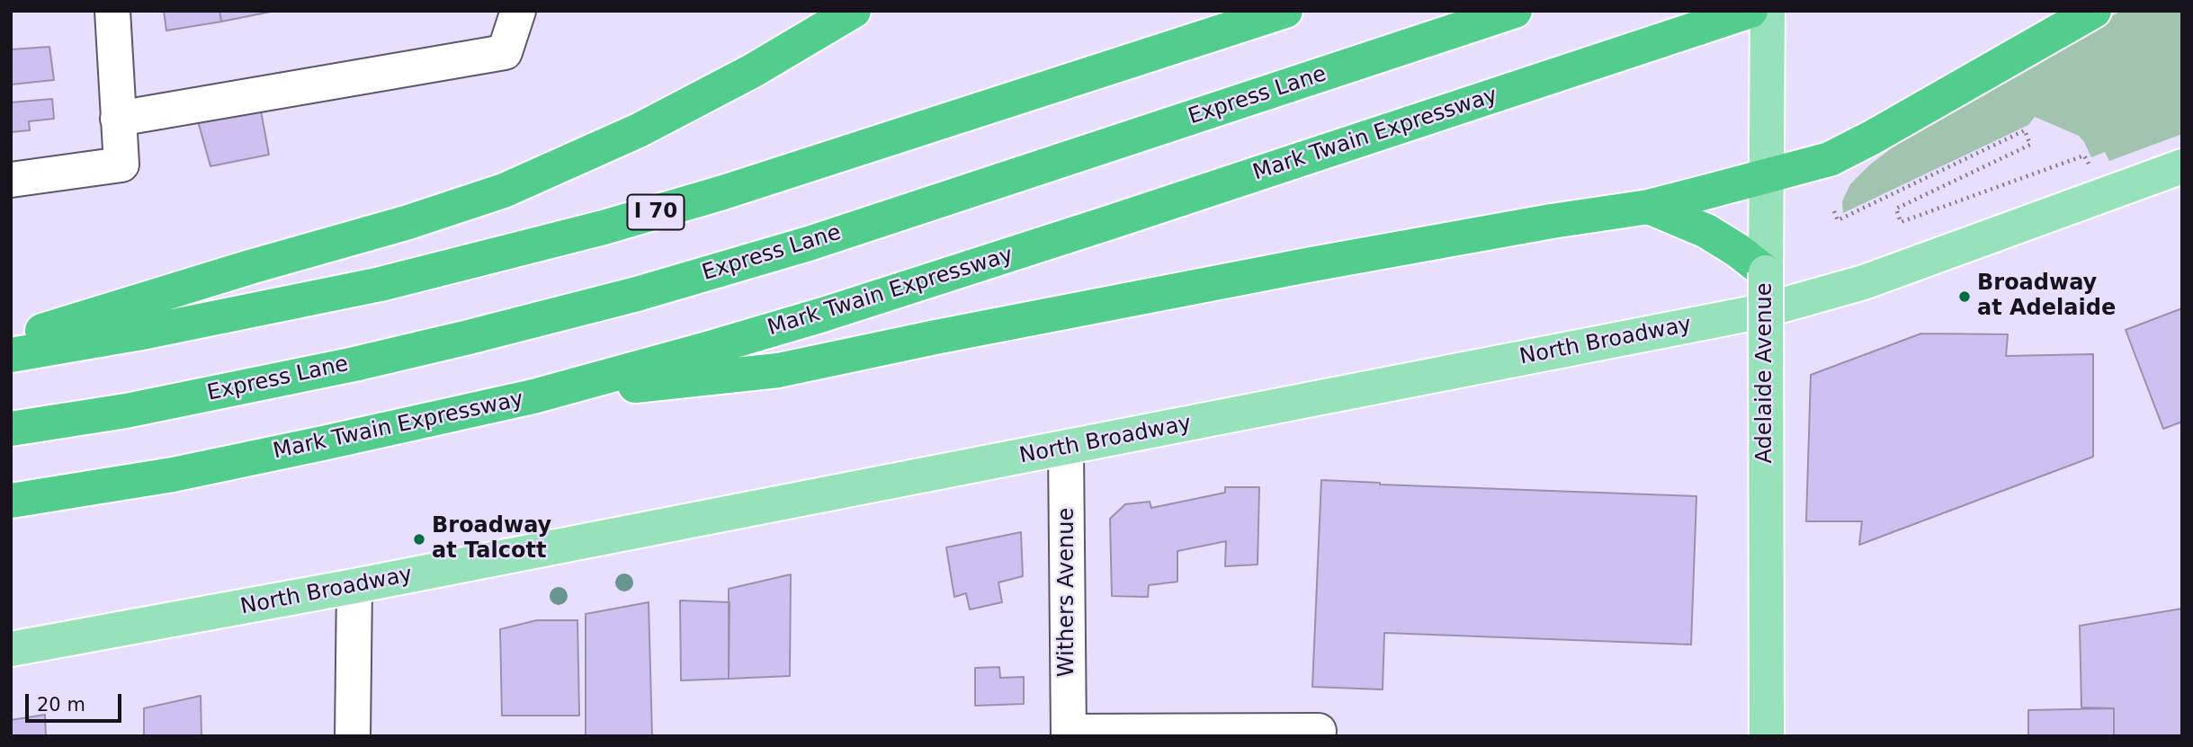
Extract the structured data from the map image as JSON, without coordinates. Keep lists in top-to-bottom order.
{
  "streets": {
    "highway": ["Express Lane", "Mark Twain Expressway", "I 70"],
    "main road": ["North Broadway", "Adelaide Avenue"],
    "street": ["Withers Avenue"]
  },
  "crossings": [
    ["North Broadway", "Adelaide Avenue"],
    ["North Broadway", "Withers Avenue"]
  ],
  "places": ["Broadway at Adelaide", "Broadway at Talcott"],
  "scale_bar": "20 m"
}
